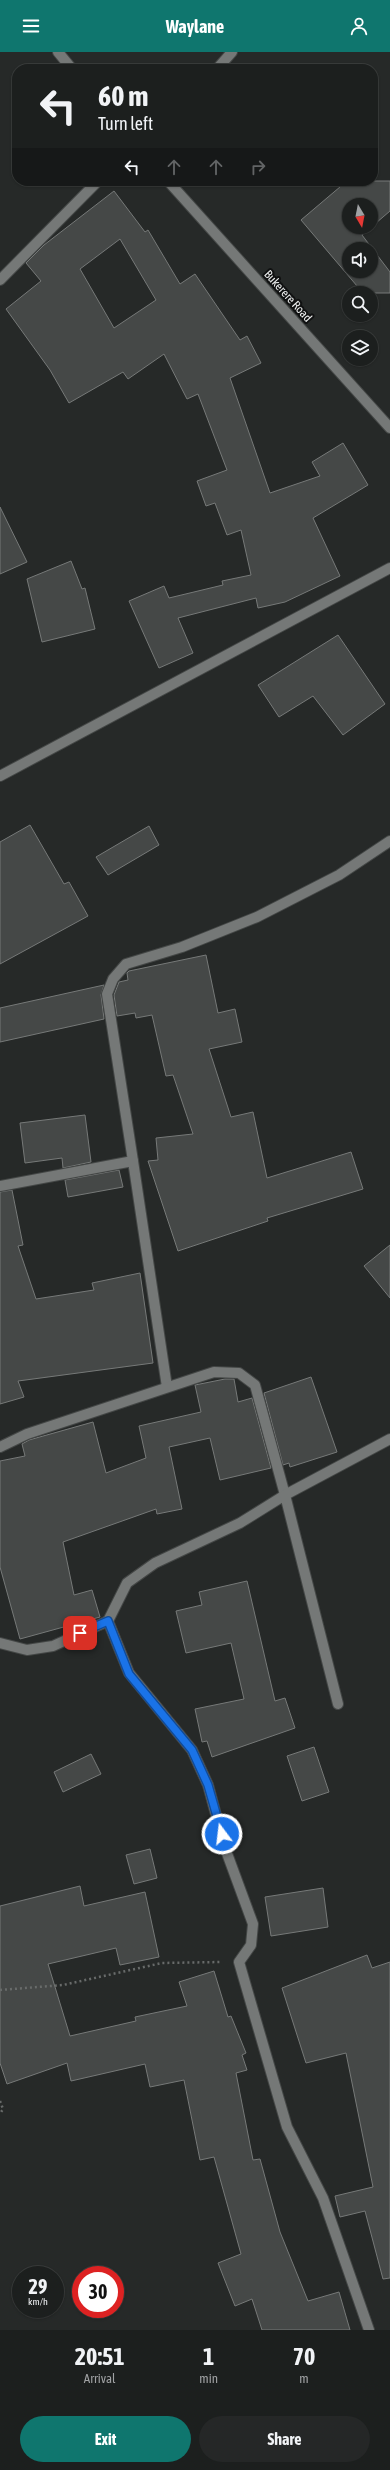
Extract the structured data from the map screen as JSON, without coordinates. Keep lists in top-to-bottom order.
{
  "streets": {
    "street": ["Bukerere Road"]
  },
  "north": "bottom",
  "page": {
    "header": "Waylane",
    "turn": ["60 m", "Turn left"],
    "speed": "29 km/h",
    "limit": "30",
    "eta": [
      "20:51",
      "Arrival",
      "1",
      "min",
      "70",
      "m"
    ],
    "buttons": ["Exit", "Share"]
  }
}
